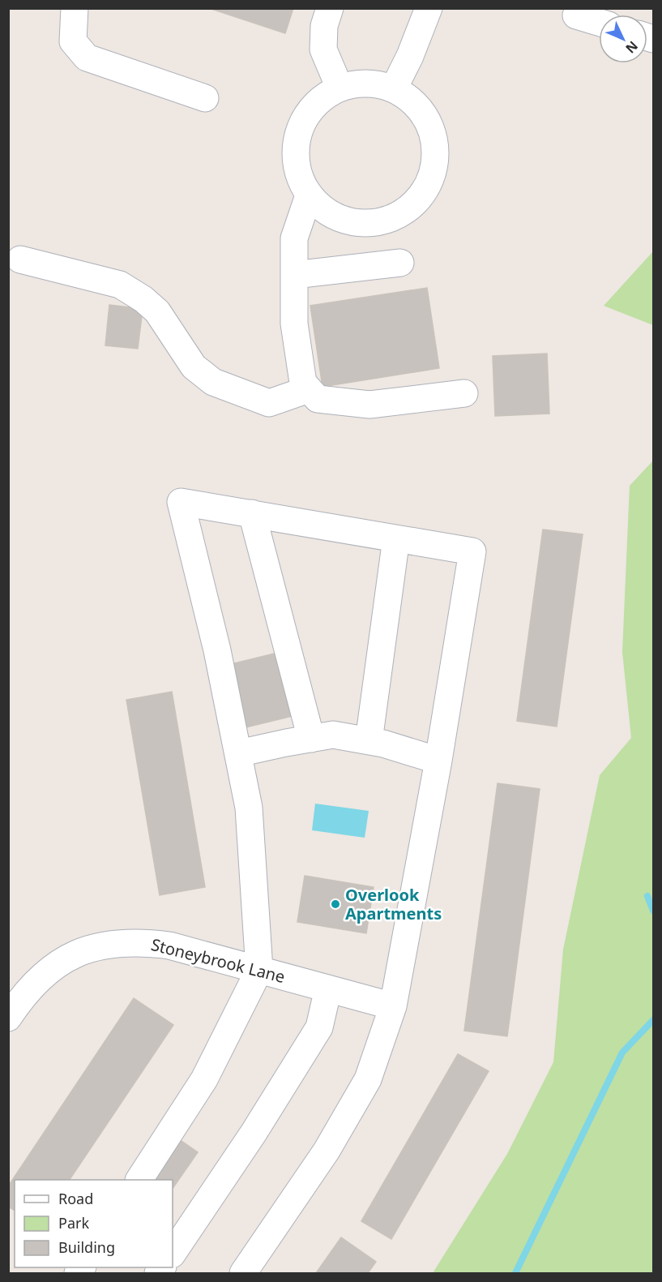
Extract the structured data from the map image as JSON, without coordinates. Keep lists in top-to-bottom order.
{
  "streets": {
    "street": ["Stoneybrook Lane"]
  },
  "places": ["Overlook Apartments"],
  "legend": ["Road", "Park", "Building"],
  "north": "bottom right"
}
